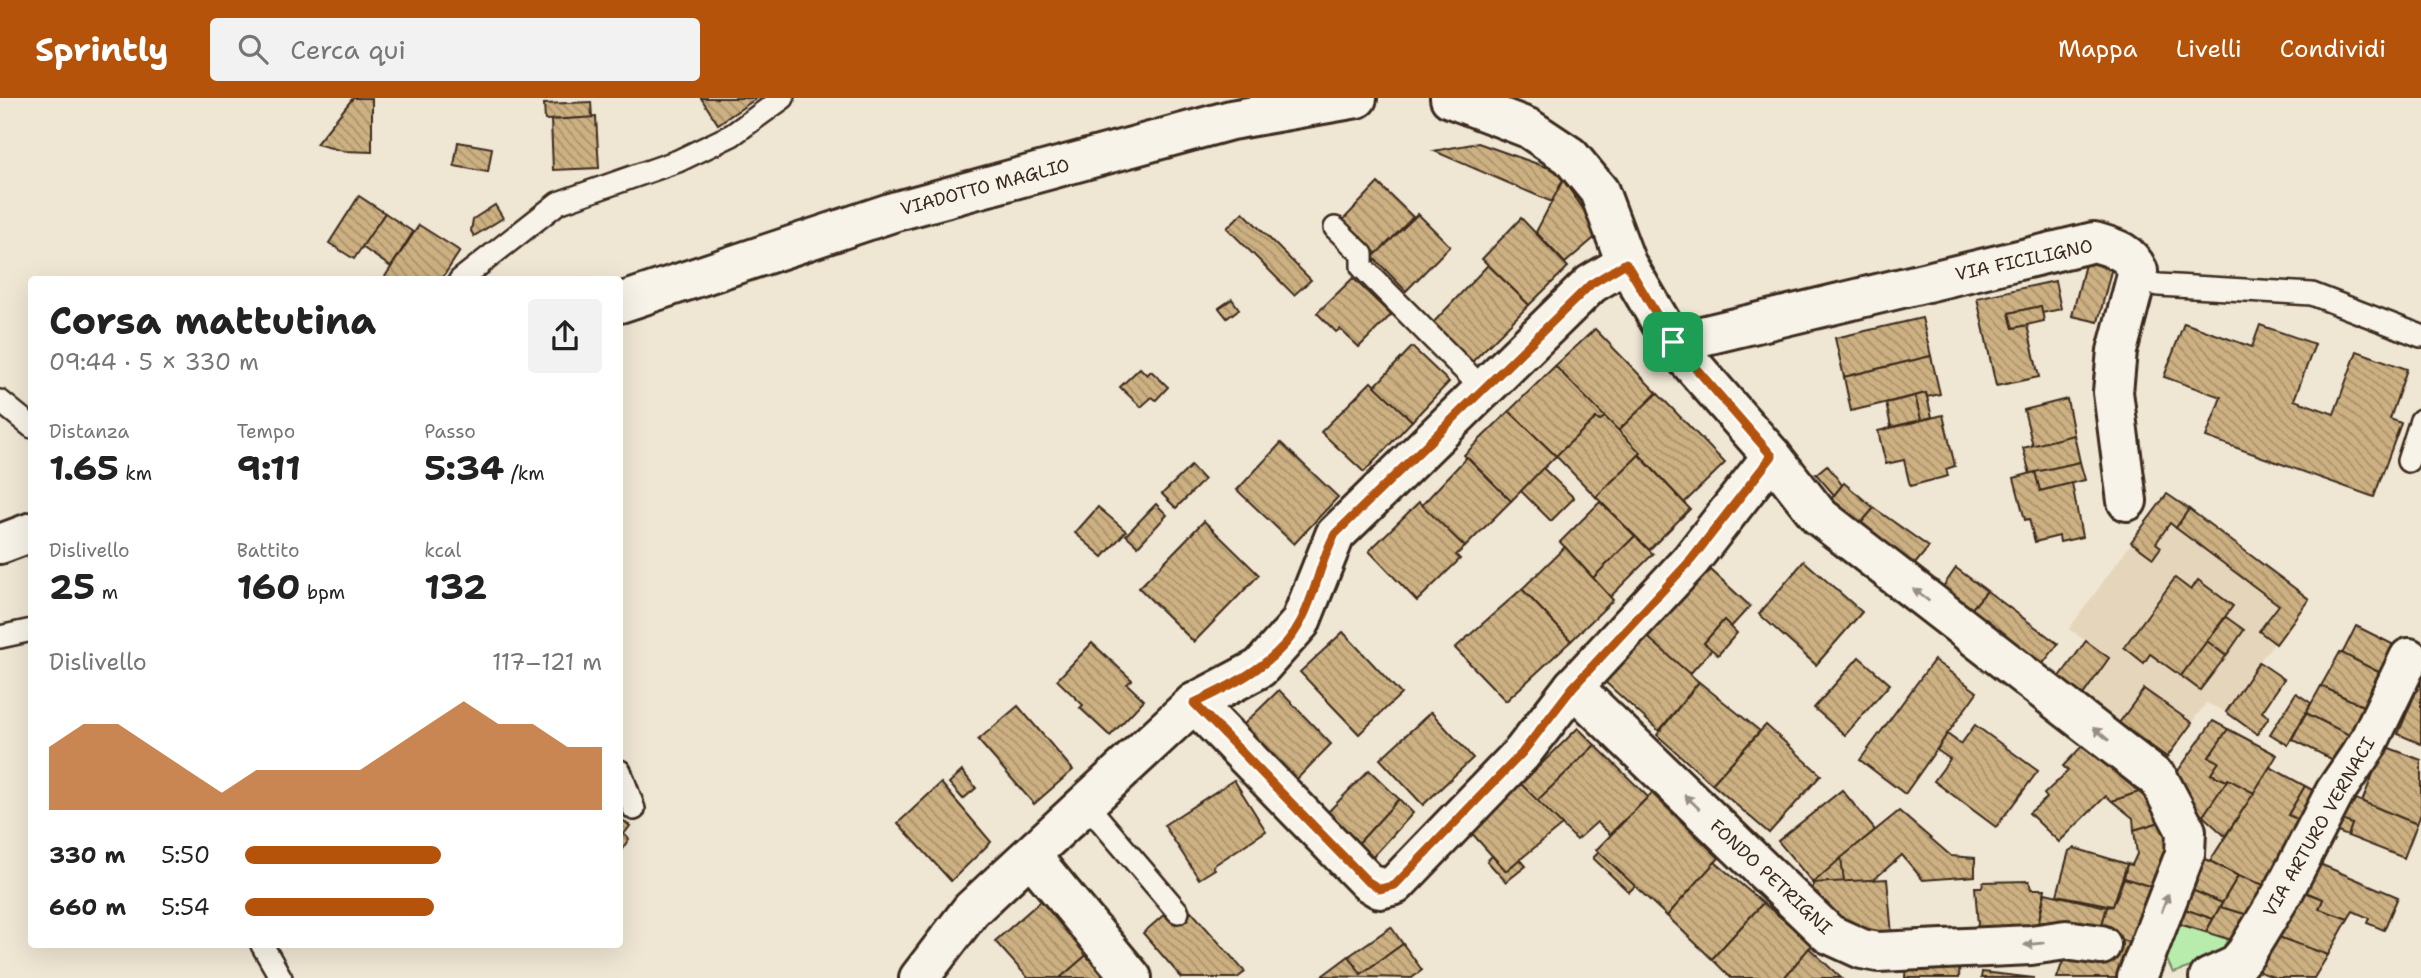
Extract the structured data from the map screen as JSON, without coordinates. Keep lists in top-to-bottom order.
{
  "streets": {
    "street": [
      "VIADOTTO MAGLIO",
      "VIA FICILIGNO",
      "VIA ARTURO VERNACI",
      "FONDO PETRIGNI"
    ]
  },
  "one_way": ["FONDO PETRIGNI"],
  "page": {
    "header": "Sprintly",
    "search": "Cerca qui",
    "nav": ["Mappa", "Livelli", "Condividi"],
    "heading": ["Corsa mattutina", "09:44 · 5 × 330 m"],
    "stats": [
      ["Distanza", "1.65 km"],
      ["Tempo", "9:11"],
      ["Passo", "5:34 /km"],
      ["Dislivello", "25 m"],
      ["Battito", "160 bpm"],
      ["kcal", "132"]
    ],
    "chart": ["Dislivello", "117–121 m"],
    "list": [
      {
        "name": "330 m",
        "note": "5:50"
      },
      {
        "name": "660 m",
        "note": "5:54"
      }
    ]
  }
}
